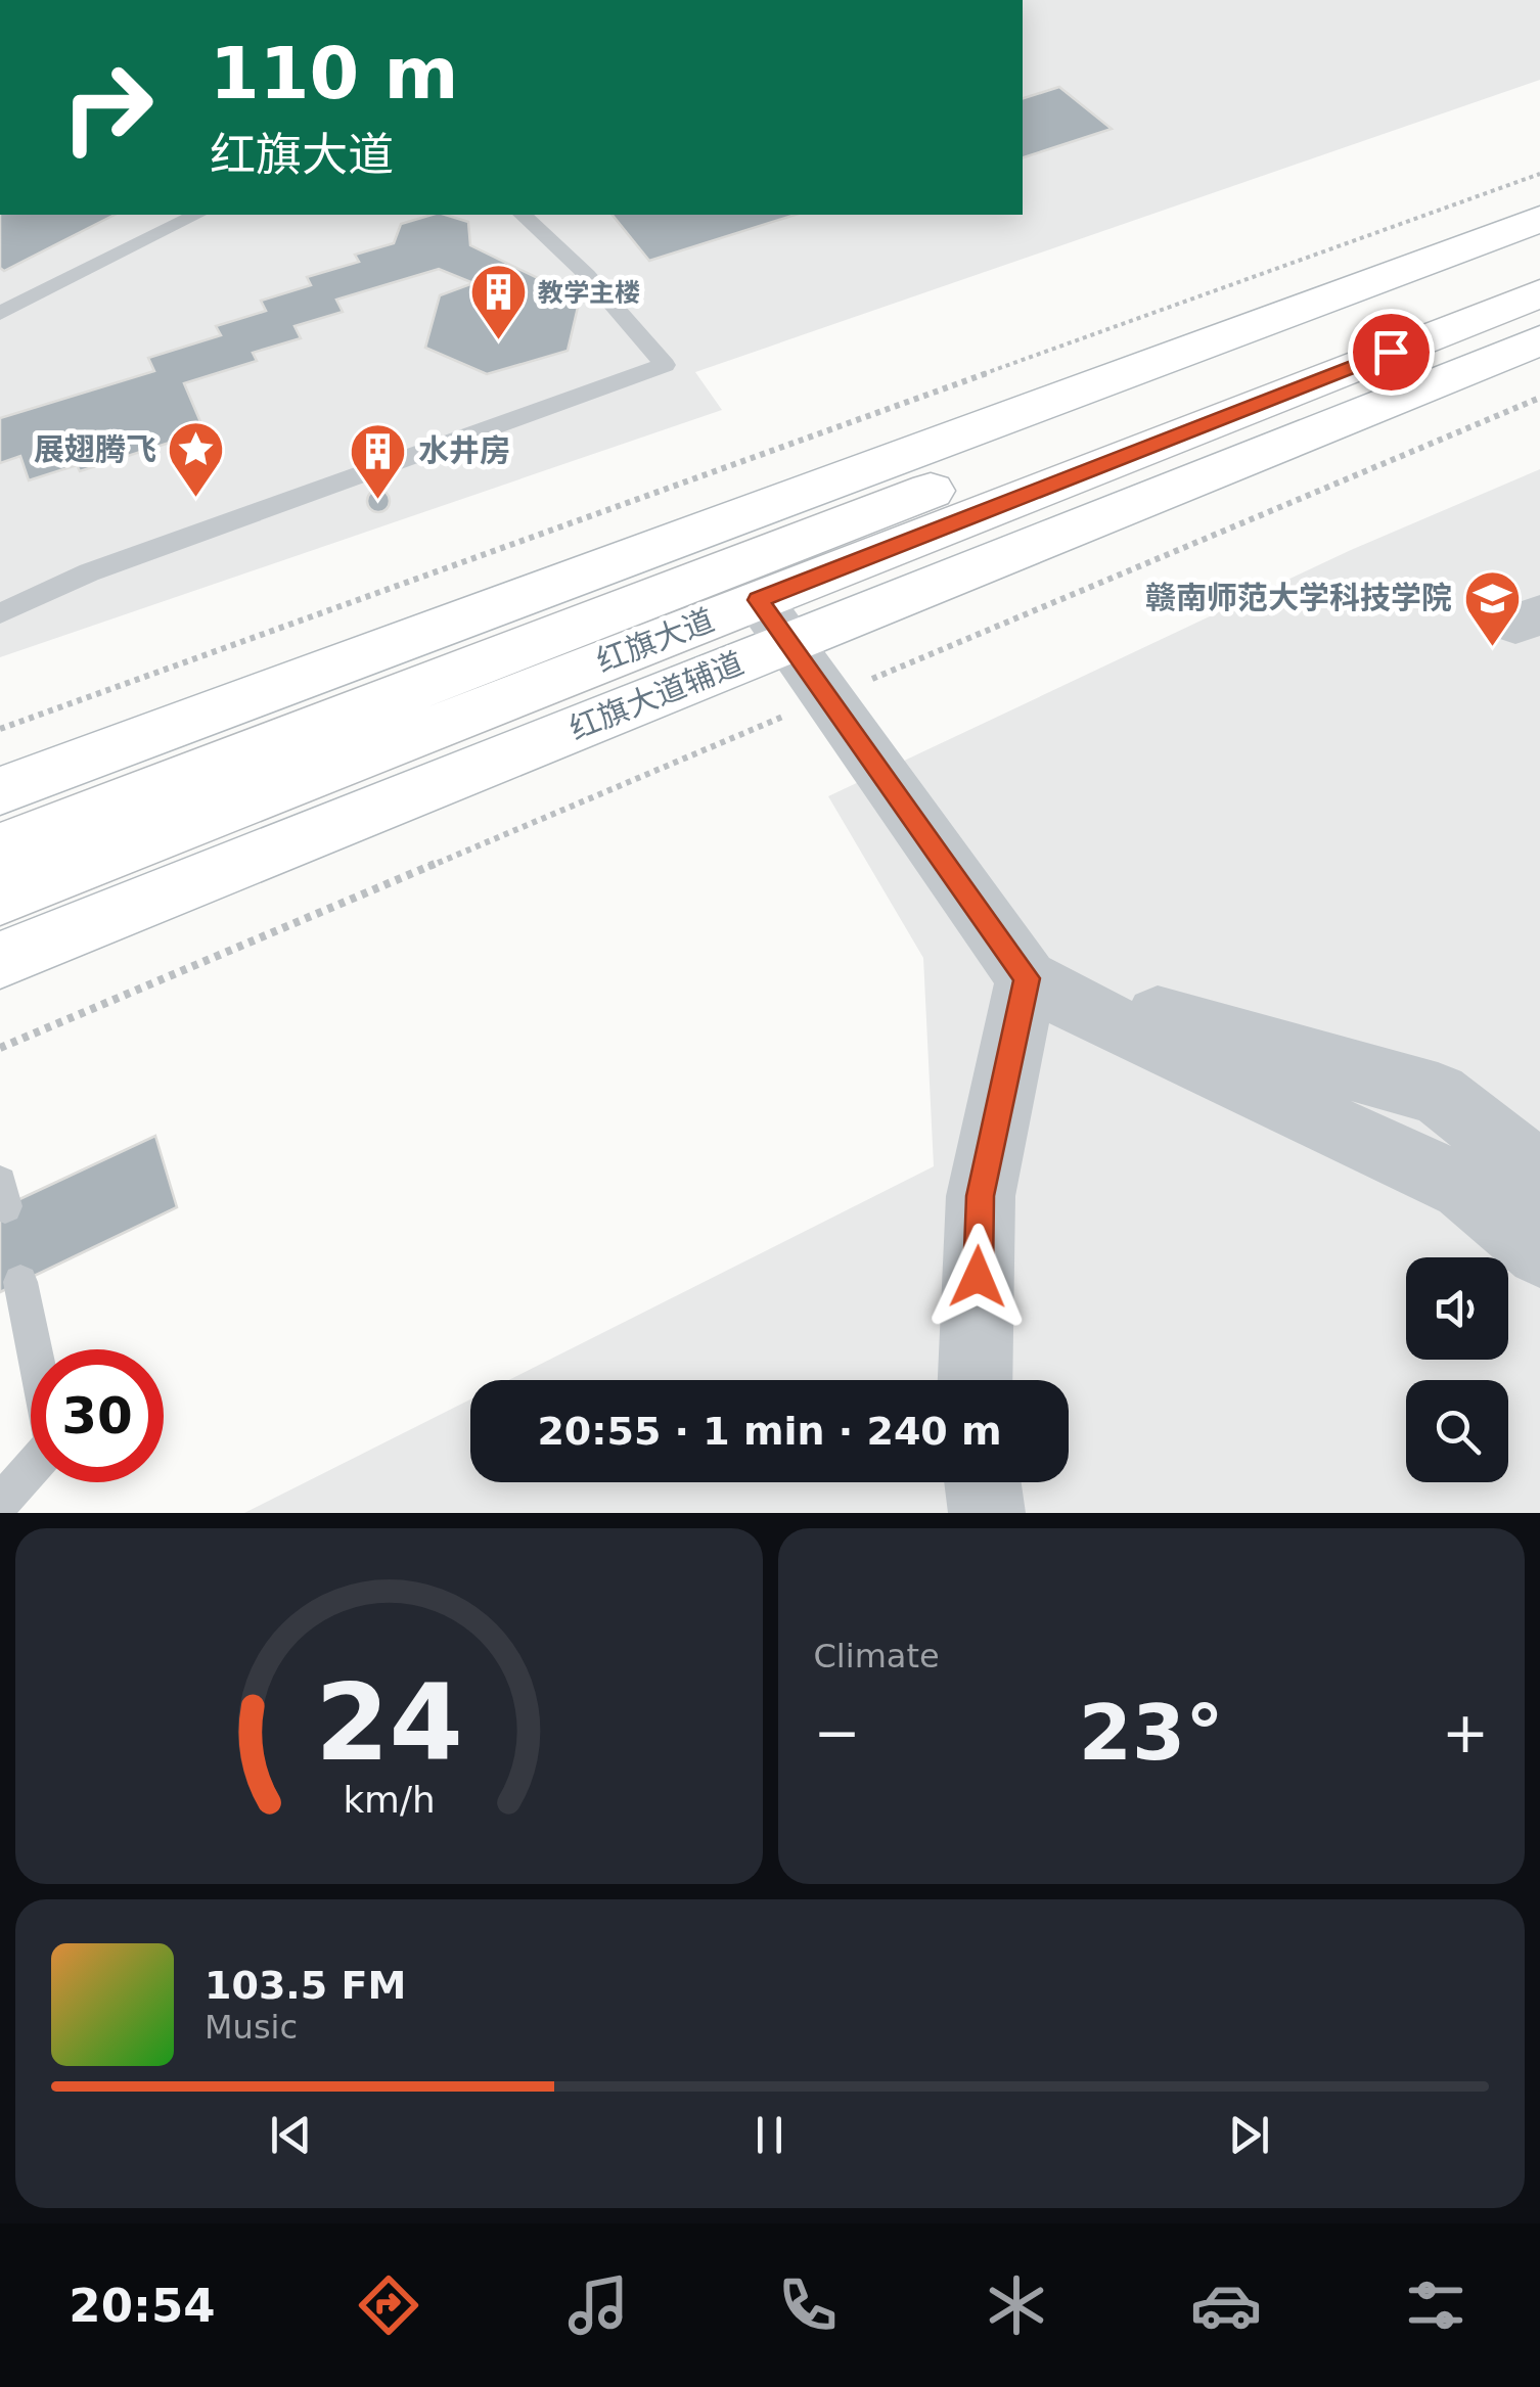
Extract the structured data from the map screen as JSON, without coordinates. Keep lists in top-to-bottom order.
{
  "streets": {
    "main road": ["红旗大道", "红旗大道辅道"]
  },
  "crossings": [
    ["红旗大道", "红旗大道辅道"]
  ],
  "places": {
    "building": ["教学主楼", "水井房"],
    "place": ["展翅腾飞"],
    "school or university": ["赣南师范大学科技学院"]
  },
  "page": {
    "turn": ["110 m", "红旗大道"],
    "limit": "30",
    "trip": "20:55 · 1 min · 240 m",
    "tile": "Climate",
    "heat": ["−", "23°", "+"],
    "song": ["103.5 FM", "Music"],
    "tabs": "20:54",
    "gauge": ["24", "km/h"]
  }
}
